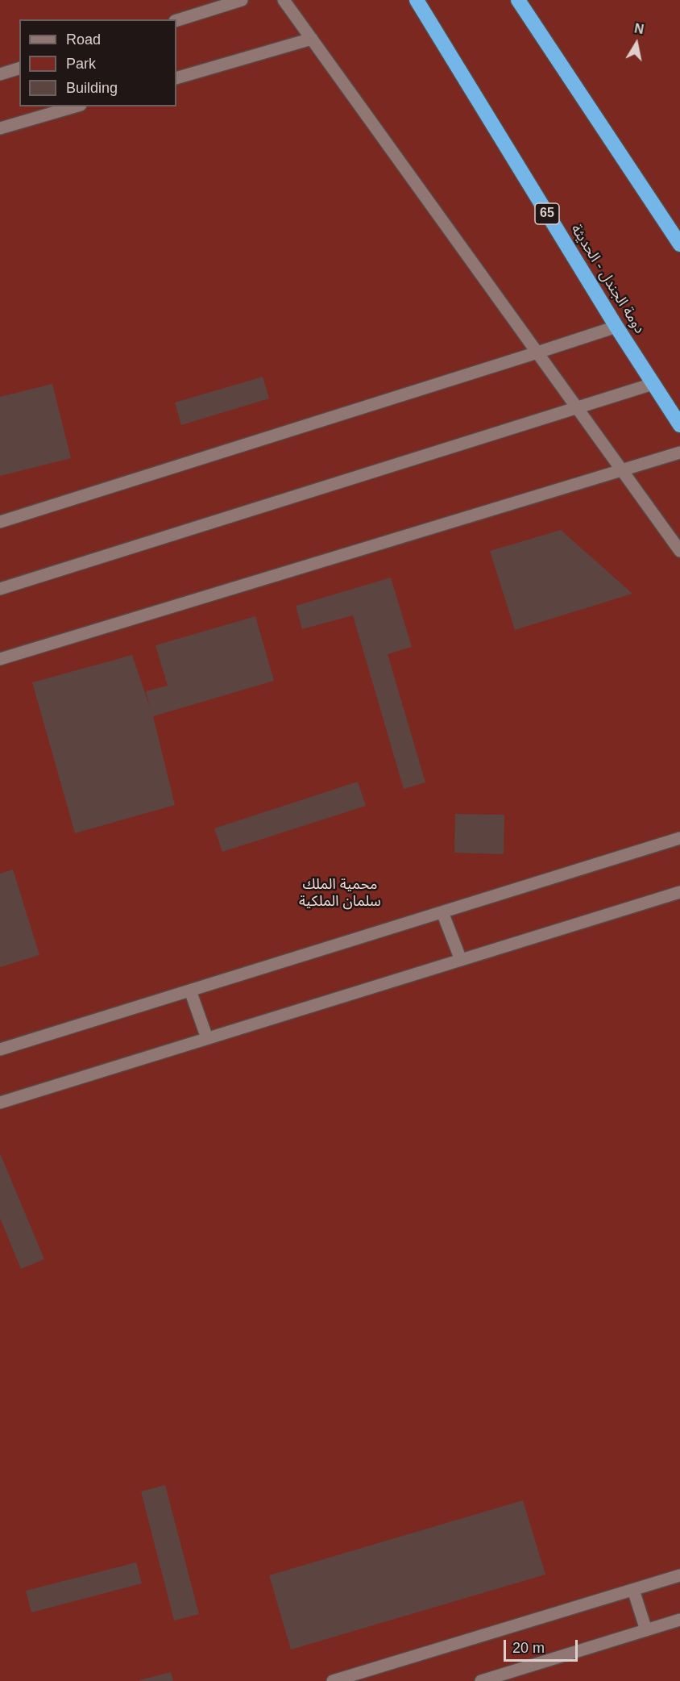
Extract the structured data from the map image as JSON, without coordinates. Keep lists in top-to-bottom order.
{
  "streets": {
    "highway": ["65", "دومة الجندل - الحديثة"]
  },
  "parks": ["محمية الملك سلمان الملكية"],
  "legend": ["Road", "Park", "Building"],
  "scale_bar": "20 m",
  "north": "top"
}
